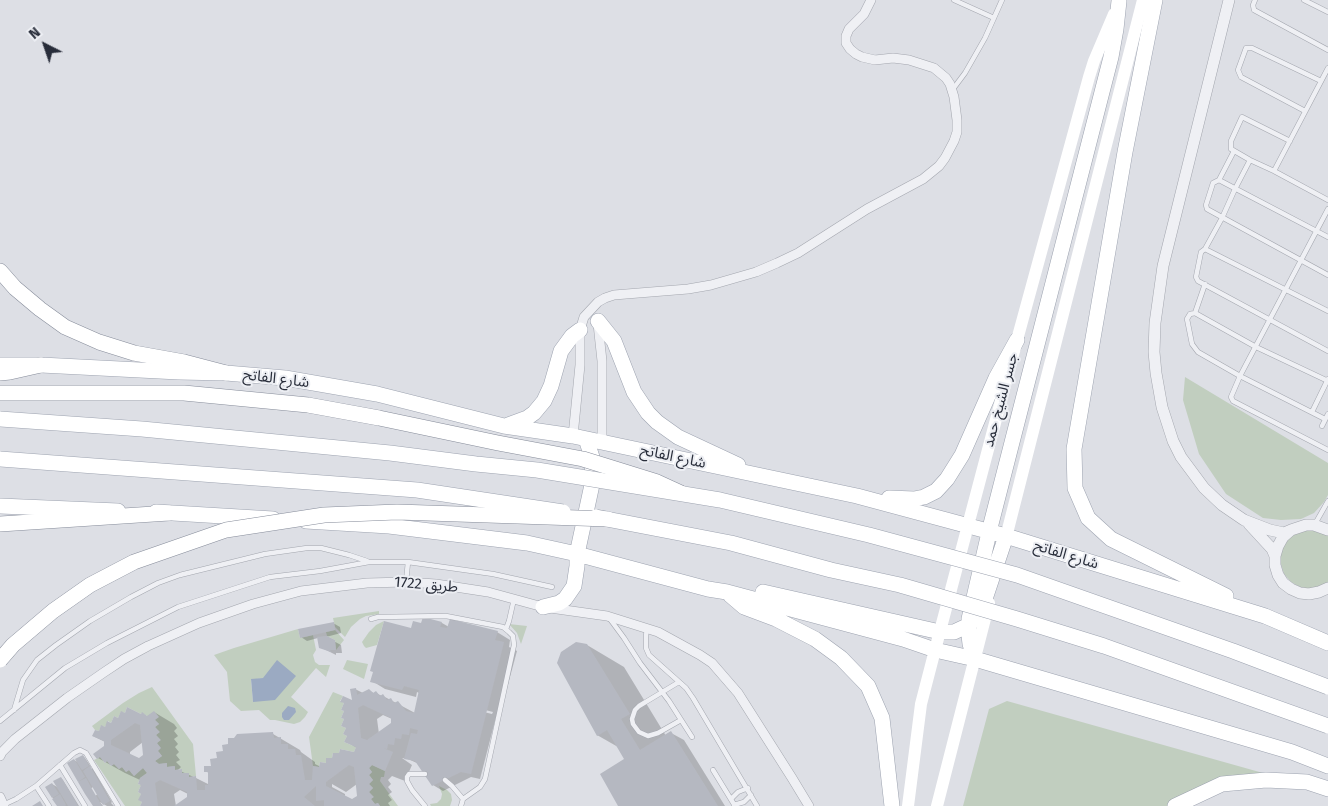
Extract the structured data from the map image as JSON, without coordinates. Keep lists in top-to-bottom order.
{
  "streets": {
    "main road": ["شارع الفاتح", "جسر الشيخ حمد"],
    "street": ["طريق 1722"]
  },
  "crossings": [
    ["شارع الفاتح", "جسر الشيخ حمد"]
  ],
  "north": "top left"
}
